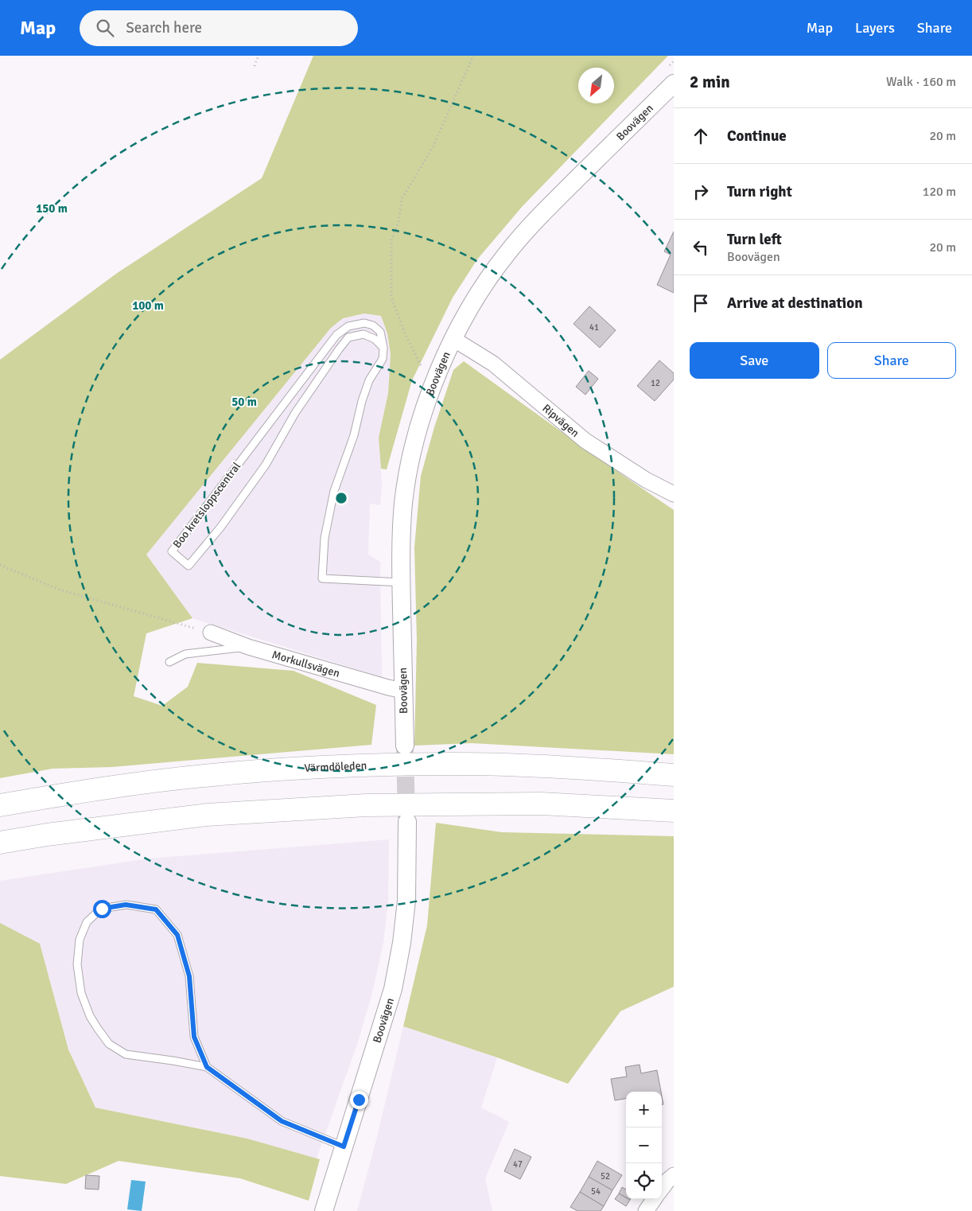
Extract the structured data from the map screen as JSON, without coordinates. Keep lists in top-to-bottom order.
{
  "streets": {
    "highway": ["Värmdöleden"],
    "street": ["Boovägen", "Ripvägen", "Morkullsvägen"],
    "lane": ["Boo kretsloppscentral"]
  },
  "crossings": [
    ["Boovägen", "Ripvägen"],
    ["Boovägen", "Morkullsvägen"]
  ],
  "house_numbers": [
    "41",
    "12",
    "47",
    "52",
    "54"
  ],
  "north": "bottom left",
  "page": {
    "header": "Map",
    "search": "Search here",
    "nav": ["Map", "Layers", "Share"],
    "heading": ["2 min", "Walk · 160 m"],
    "list": [
      ["Continue", "20 m"],
      ["Turn right", "120 m"],
      ["Turn left", "Boovägen", "20 m"],
      "Arrive at destination"
    ],
    "buttons": ["Save", "Share"],
    "map_buttons": ["+", "−"]
  },
  "rings": ["150 m", "100 m", "50 m"]
}
